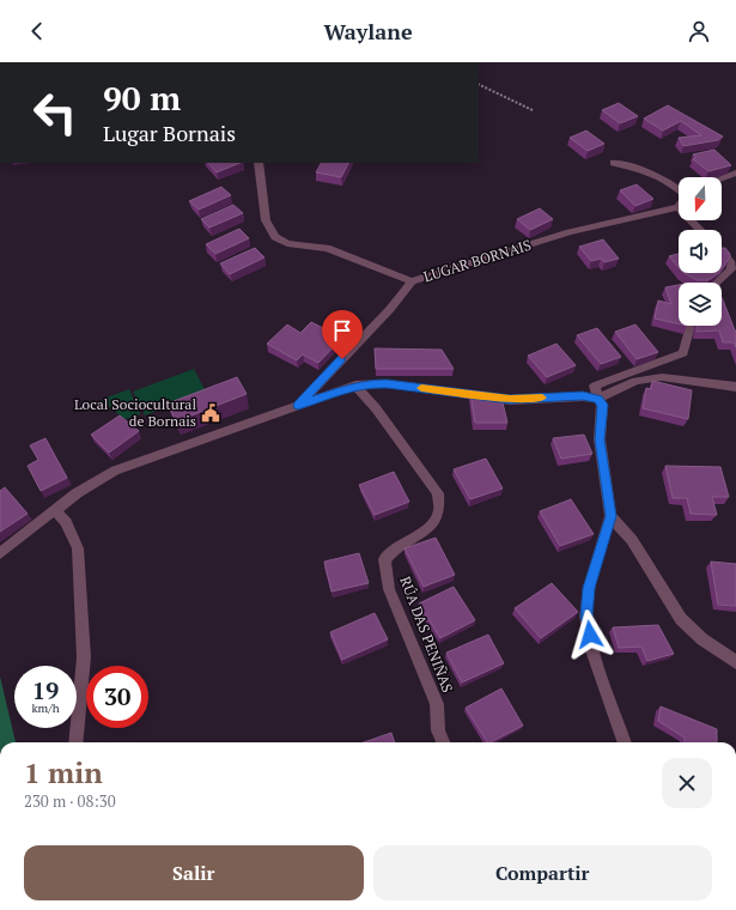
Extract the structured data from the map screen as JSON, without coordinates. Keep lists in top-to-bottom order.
{
  "streets": {
    "street": ["LUGAR BORNAIS", "RÚA DAS PENIÑAS"]
  },
  "crossings": [
    ["LUGAR BORNAIS", "RÚA DAS PENIÑAS"]
  ],
  "places": {
    "public building": ["Local Sociocultural de Bornais"]
  },
  "north": "bottom",
  "page": {
    "header": "Waylane",
    "turn": ["90 m", "Lugar Bornais"],
    "speed": "19 km/h",
    "limit": "30",
    "heading": ["1 min", "230 m · 08:30"],
    "buttons": ["Salir", "Compartir"]
  }
}
